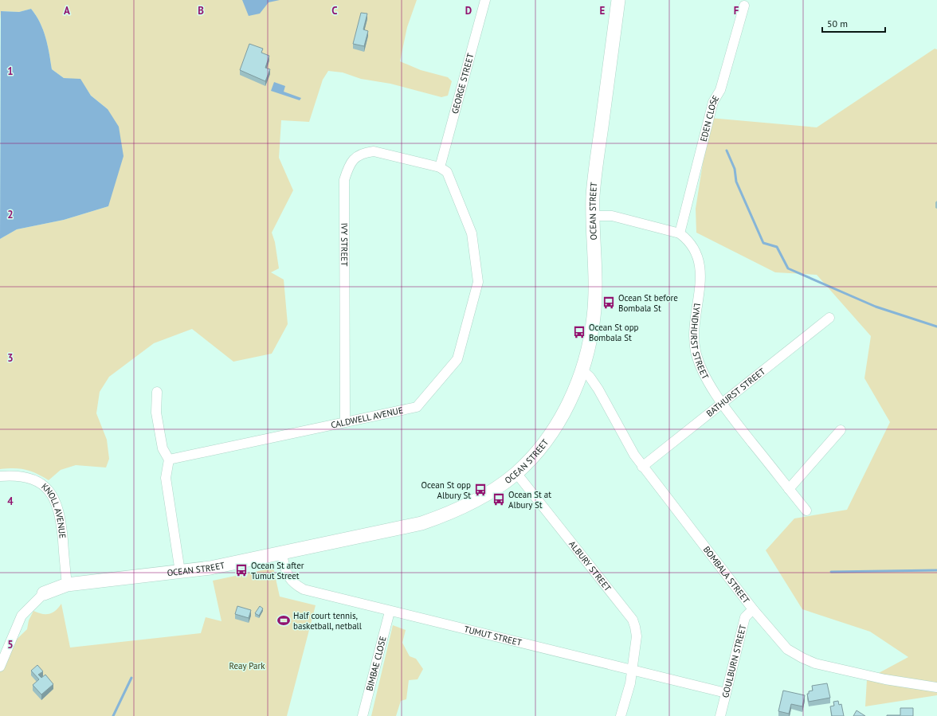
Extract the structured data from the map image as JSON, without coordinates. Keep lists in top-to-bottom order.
{
  "streets": {
    "street": [
      "GEORGE STREET",
      "EDEN CLOSE",
      "OCEAN STREET",
      "IVY STREET",
      "LYNDHURST STREET",
      "BATHURST STREET",
      "CALDWELL AVENUE",
      "KNOLL AVENUE",
      "ALBURY STREET",
      "BOMBALA STREET",
      "TUMUT STREET",
      "GOULBURN STREET",
      "BIMBAE CLOSE"
    ]
  },
  "crossings": [
    ["GEORGE STREET", "IVY STREET"],
    ["GEORGE STREET", "CALDWELL AVENUE"],
    ["EDEN CLOSE", "LYNDHURST STREET"],
    ["OCEAN STREET", "LYNDHURST STREET"],
    ["OCEAN STREET", "KNOLL AVENUE"],
    ["OCEAN STREET", "ALBURY STREET"],
    ["OCEAN STREET", "BOMBALA STREET"],
    ["OCEAN STREET", "TUMUT STREET"],
    ["IVY STREET", "CALDWELL AVENUE"],
    ["LYNDHURST STREET", "BATHURST STREET"],
    ["BATHURST STREET", "BOMBALA STREET"],
    ["ALBURY STREET", "TUMUT STREET"],
    ["BOMBALA STREET", "GOULBURN STREET"],
    ["TUMUT STREET", "GOULBURN STREET"],
    ["TUMUT STREET", "BIMBAE CLOSE"]
  ],
  "parks": ["Reay Park"],
  "places": {
    "bus stop": [
      "Ocean St before Bombala St",
      "Ocean St opp Bombala St",
      "Ocean St opp Albury St",
      "Ocean St at Albury St",
      "Ocean St after Tumut Street"
    ],
    "sports": ["Half court tennis, basketball, netball"]
  },
  "scale_bar": "50 m",
  "grid": {
    "columns": [
      "A",
      "B",
      "C",
      "D",
      "E",
      "F"
    ],
    "rows": [
      "1",
      "2",
      "3",
      "4",
      "5"
    ]
  }
}
